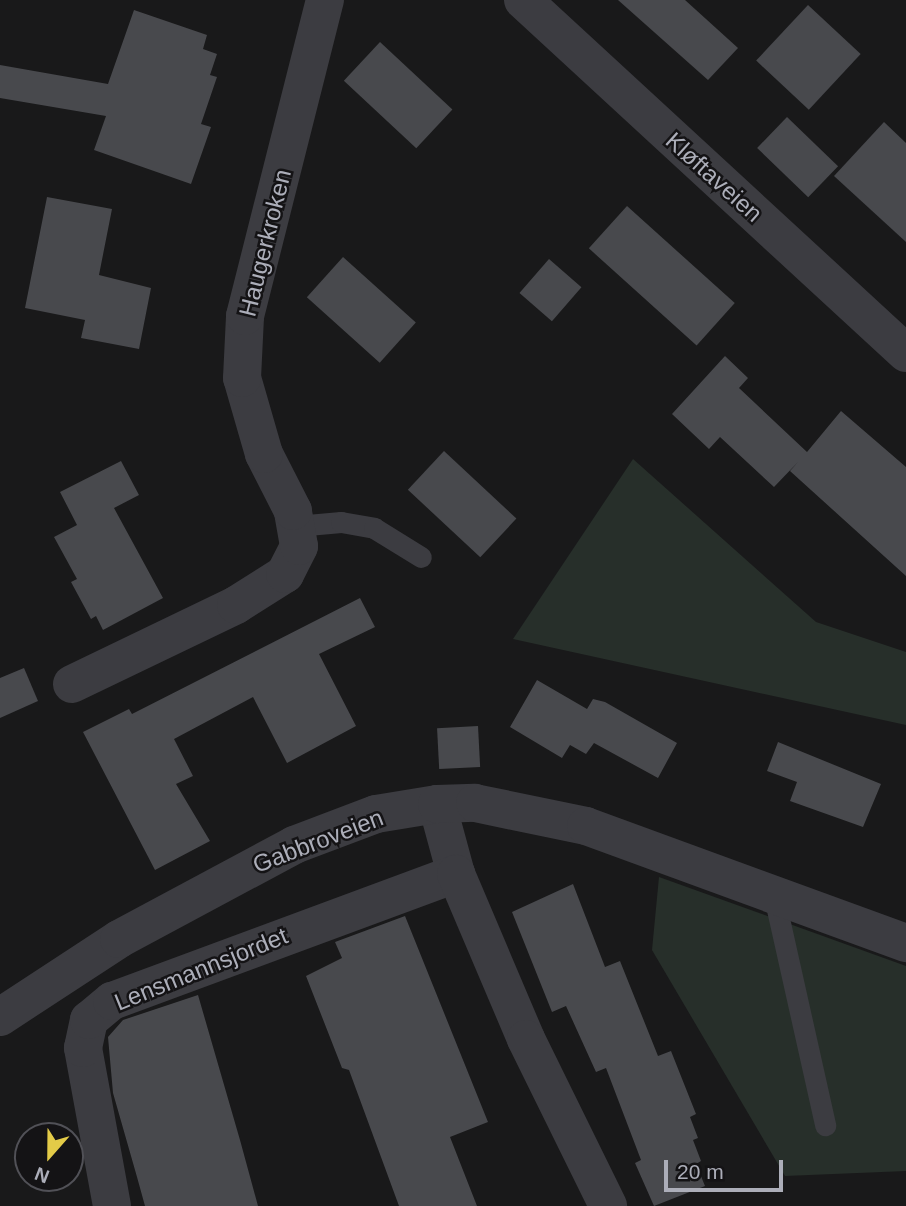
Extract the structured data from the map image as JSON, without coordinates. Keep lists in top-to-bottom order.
{
  "streets": {
    "street": [
      "Kløftaveien",
      "Haugerkroken",
      "Gabbroveien",
      "Lensmannsjordet"
    ]
  },
  "scale_bar": "20 m",
  "north": "bottom"
}
